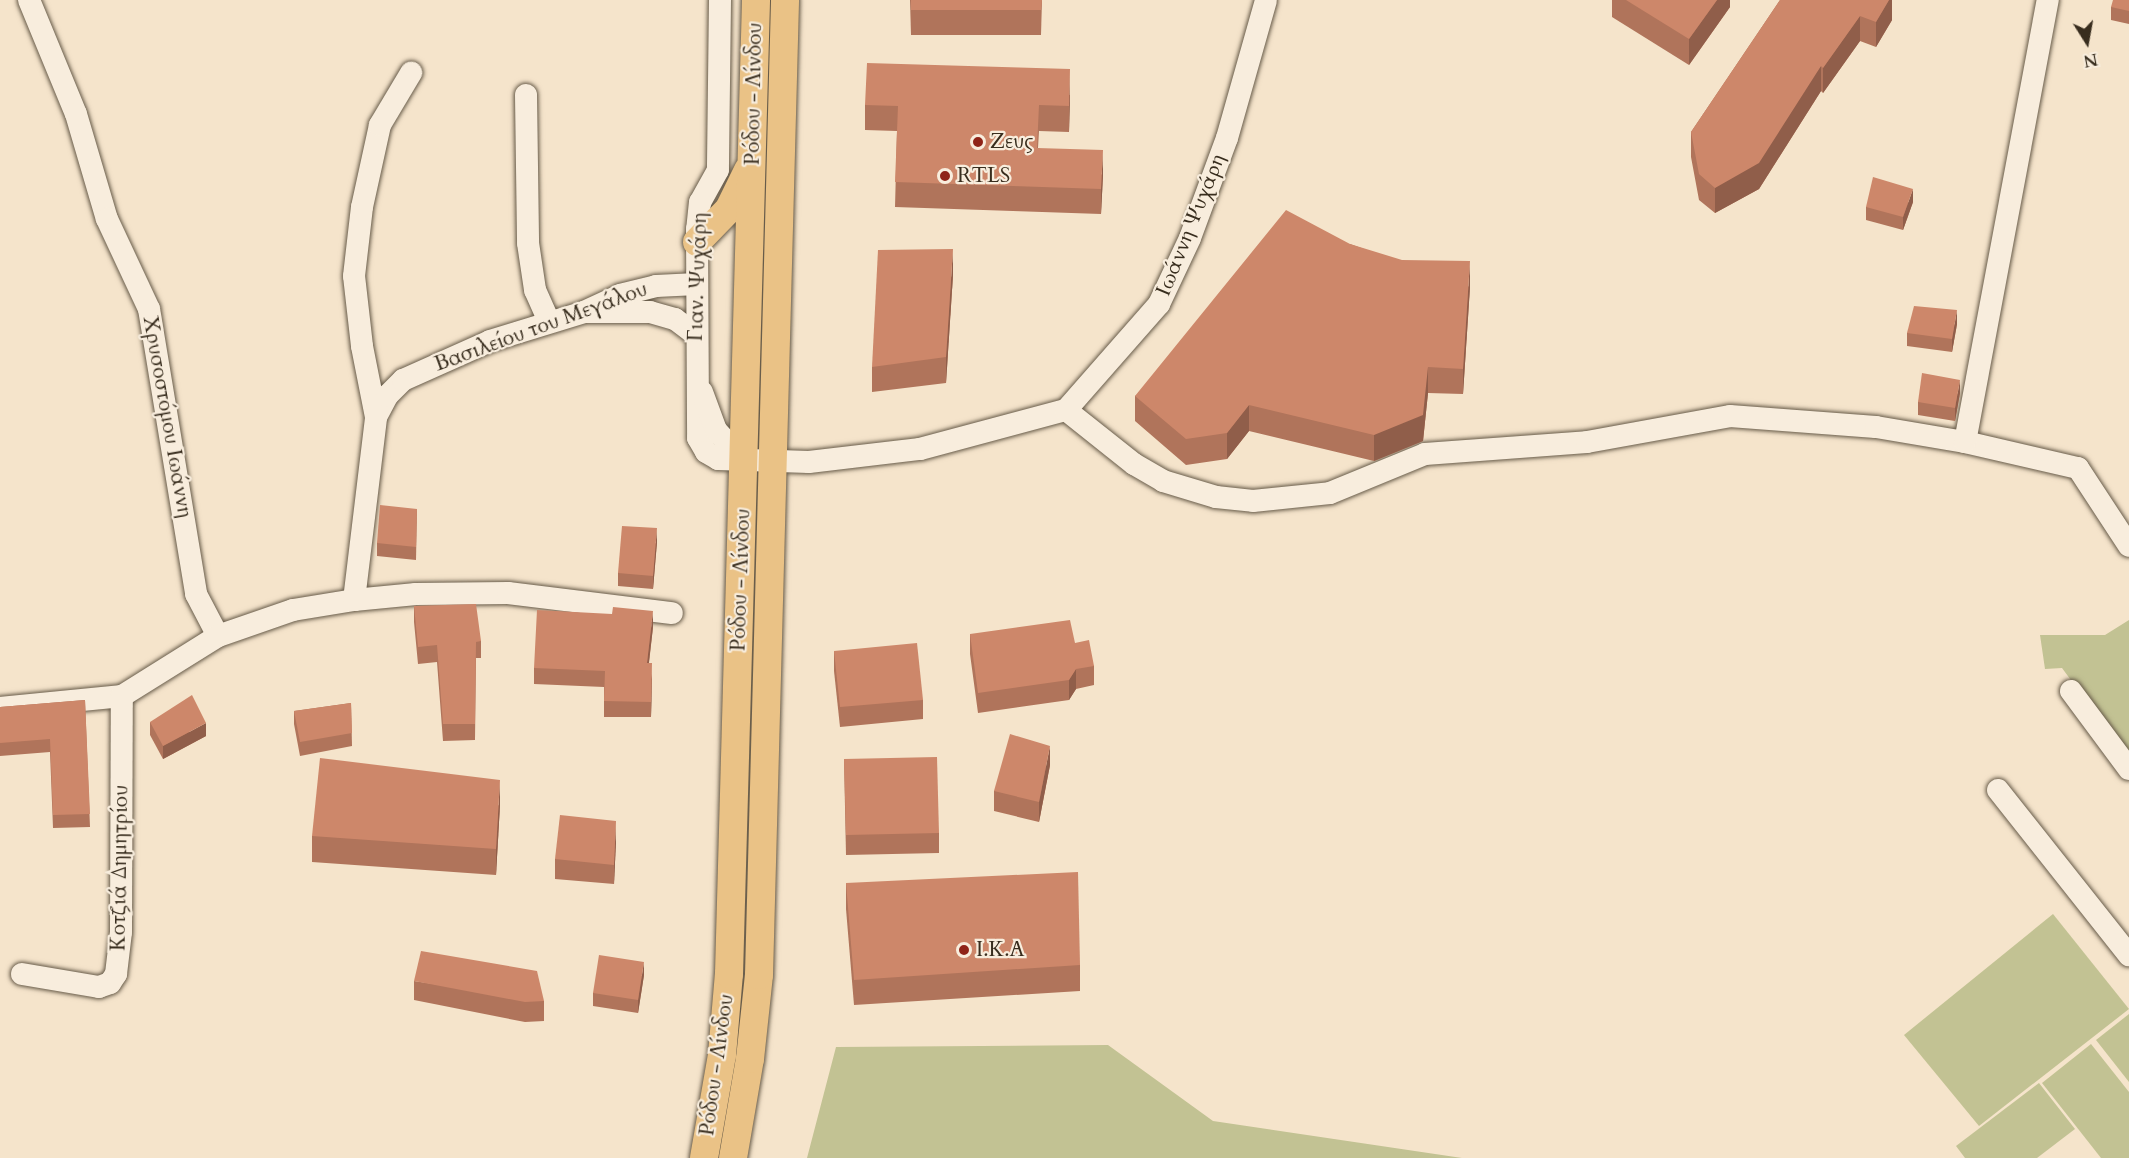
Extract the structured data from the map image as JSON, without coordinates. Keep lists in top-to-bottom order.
{
  "streets": {
    "main road": ["Ρόδου - Λίνδου"],
    "street": [
      "Ιωάννη Ψυχάρη",
      "Γιαν. Ψυχάρη",
      "Βασιλείου του Μεγάλου",
      "Χρυσοστόμου Ιωάννη",
      "Κοτζιά Δημητρίου"
    ]
  },
  "crossings": [
    ["Ρόδου - Λίνδου", "Γιαν. Ψυχάρη"],
    ["Γιαν. Ψυχάρη", "Βασιλείου του Μεγάλου"]
  ],
  "places": ["Ζευς", "RTLS", "Ι.Κ.Α"],
  "north": "bottom"
}
